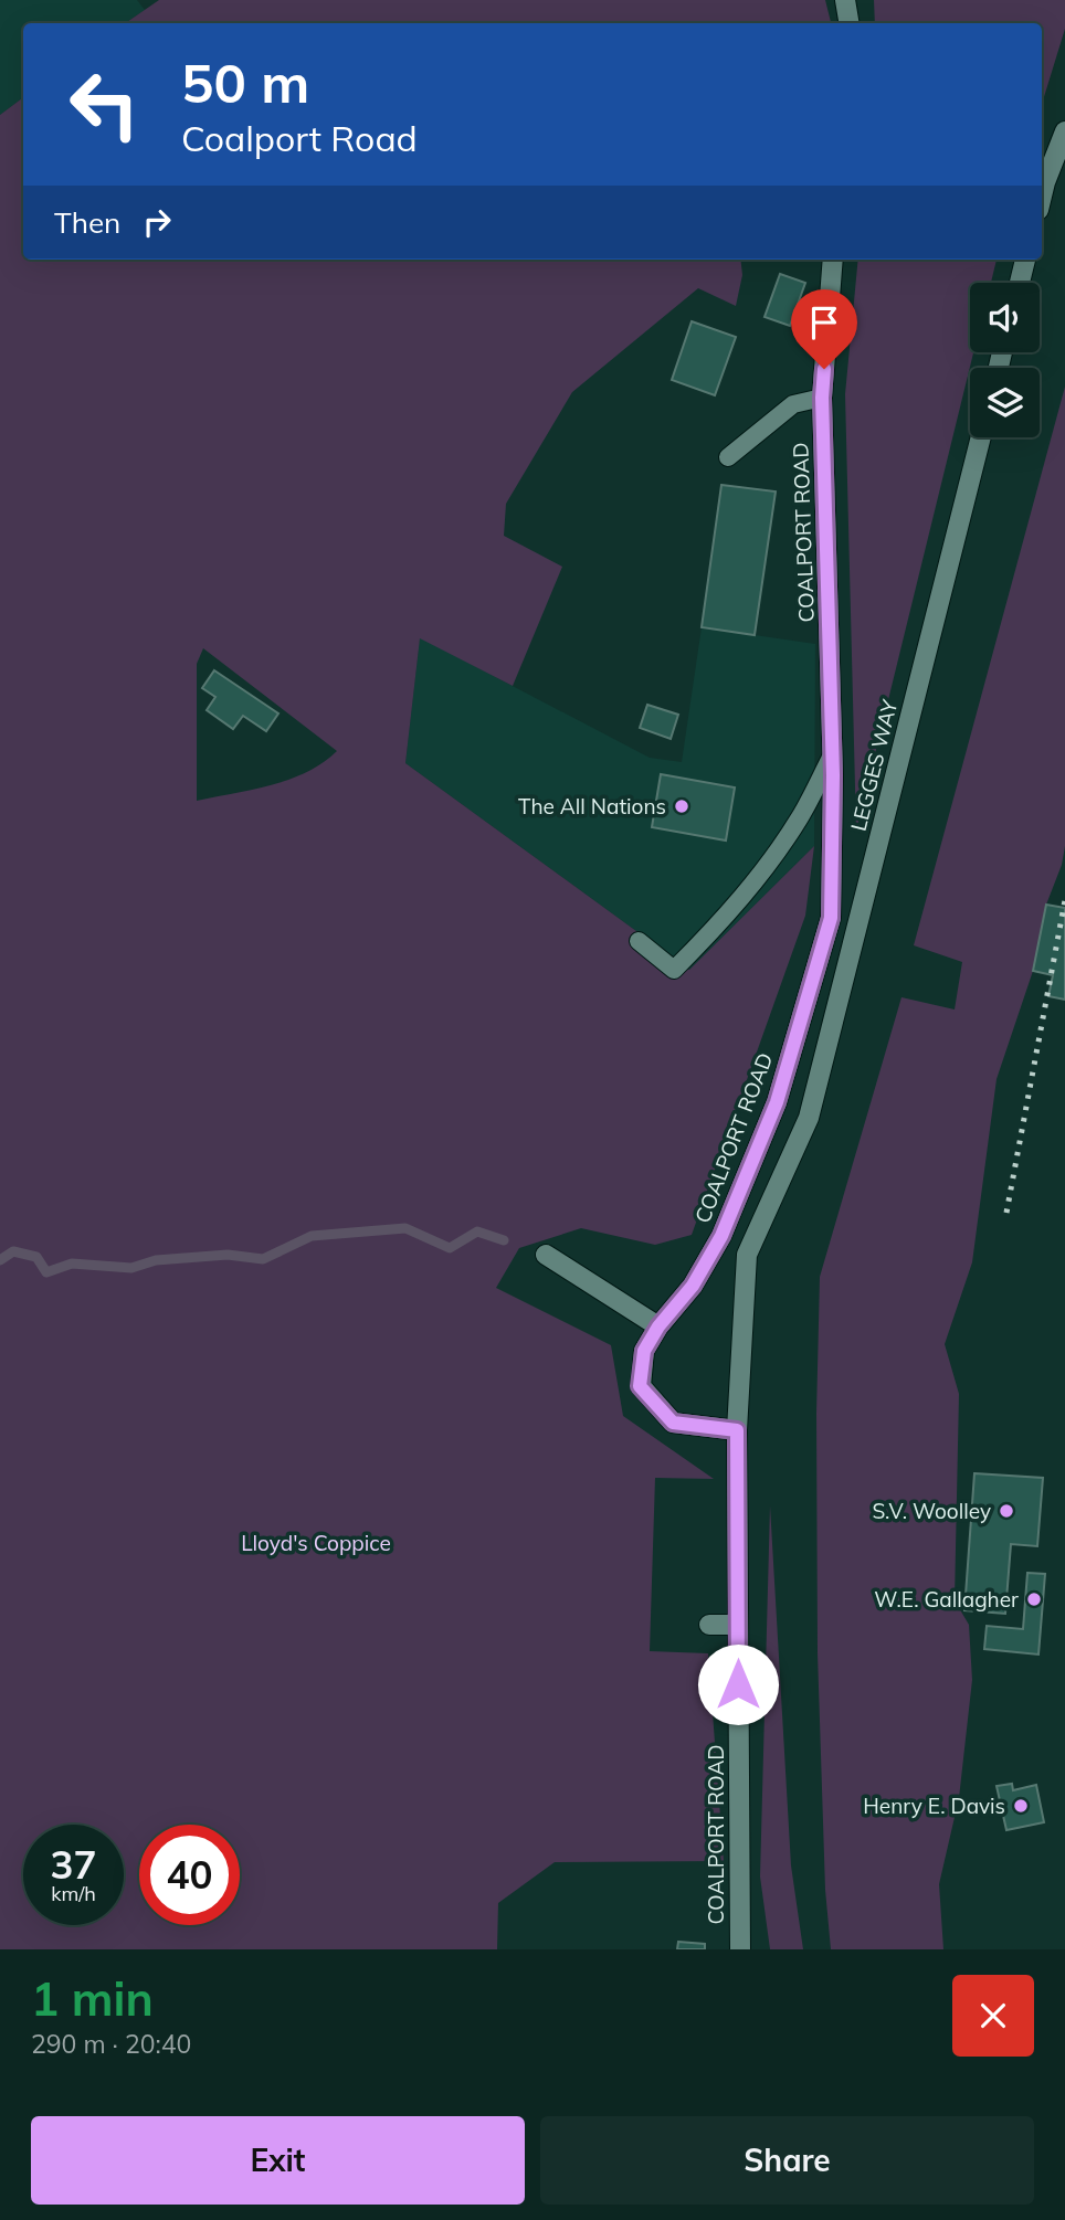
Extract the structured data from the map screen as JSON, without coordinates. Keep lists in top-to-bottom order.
{
  "streets": {
    "street": ["COALPORT ROAD", "LEGGES WAY"]
  },
  "crossings": [
    ["COALPORT ROAD", "LEGGES WAY"]
  ],
  "parks": ["Lloyd's Coppice"],
  "places": [
    "The All Nations",
    "S.V. Woolley",
    "W.E. Gallagher",
    "Henry E. Davis"
  ],
  "page": {
    "turn": ["50 m", "Coalport Road"],
    "then": "Then",
    "speed": "37 km/h",
    "limit": "40",
    "heading": ["1 min", "290 m · 20:40"],
    "buttons": ["Exit", "Share"]
  }
}
